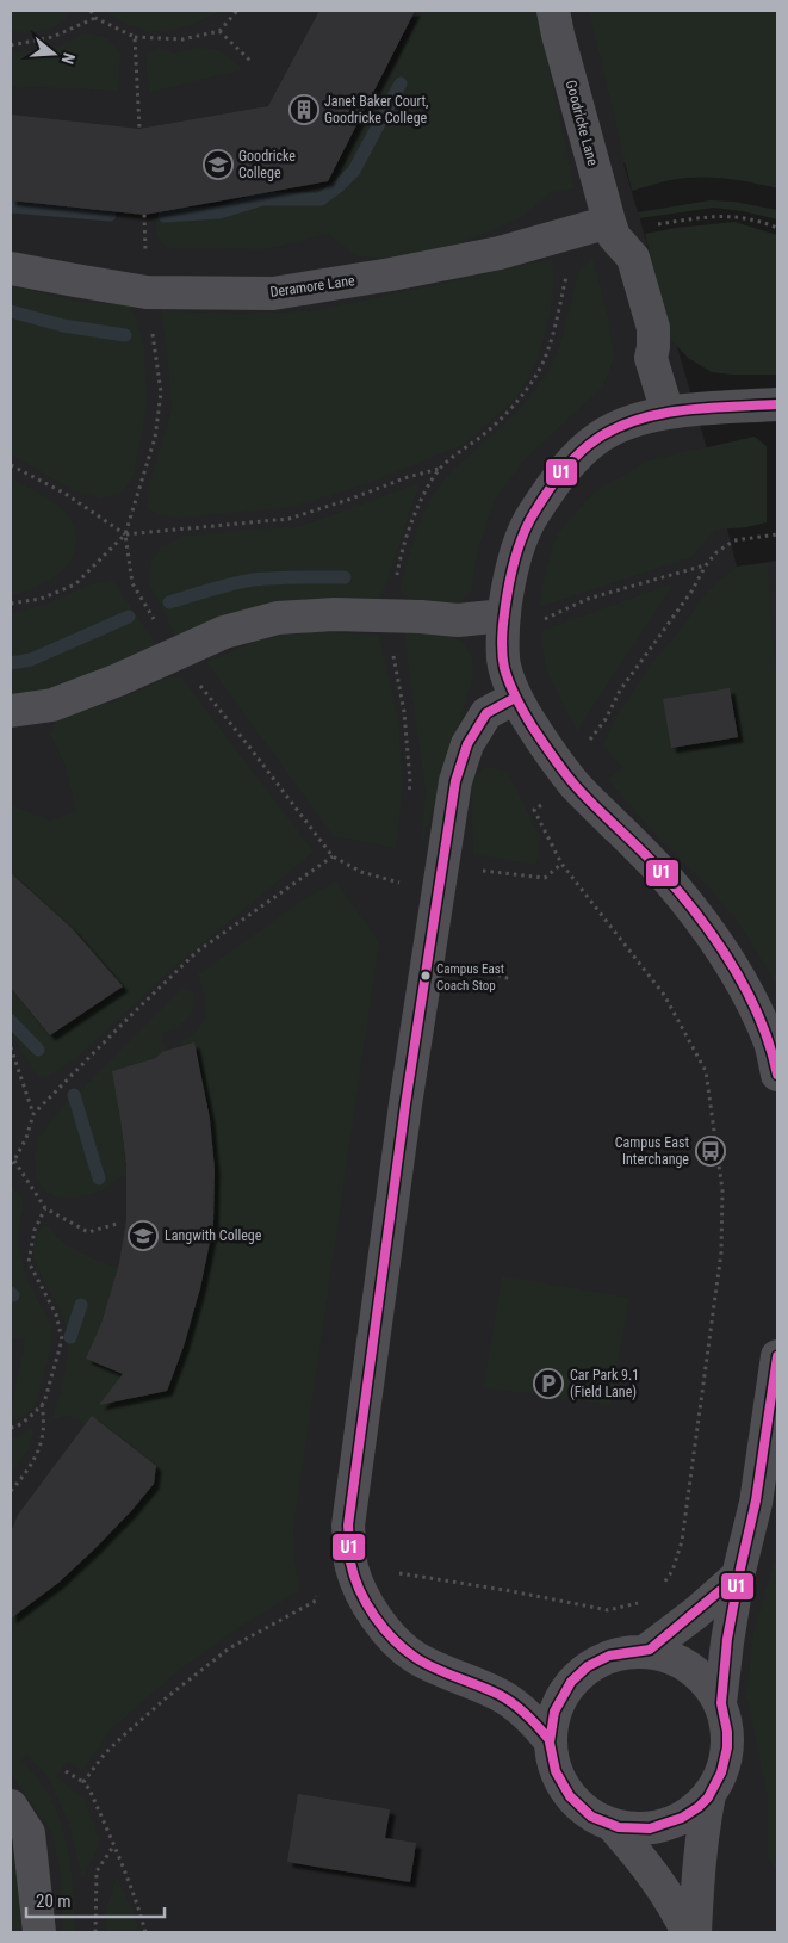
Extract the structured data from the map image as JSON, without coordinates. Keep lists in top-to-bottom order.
{
  "streets": {
    "street": ["Goodricke Lane", "Deramore Lane"]
  },
  "crossings": [
    ["Goodricke Lane", "Deramore Lane"]
  ],
  "places": {
    "building": ["Janet Baker Court, Goodricke College"],
    "school or university": ["Goodricke College", "Langwith College"],
    "other": ["Campus East Coach Stop"],
    "bus stop": ["Campus East Interchange"],
    "parking": ["Car Park 9.1 (Field Lane)"]
  },
  "lines": ["transit line U1"],
  "scale_bar": "20 m",
  "north": "right"
}
